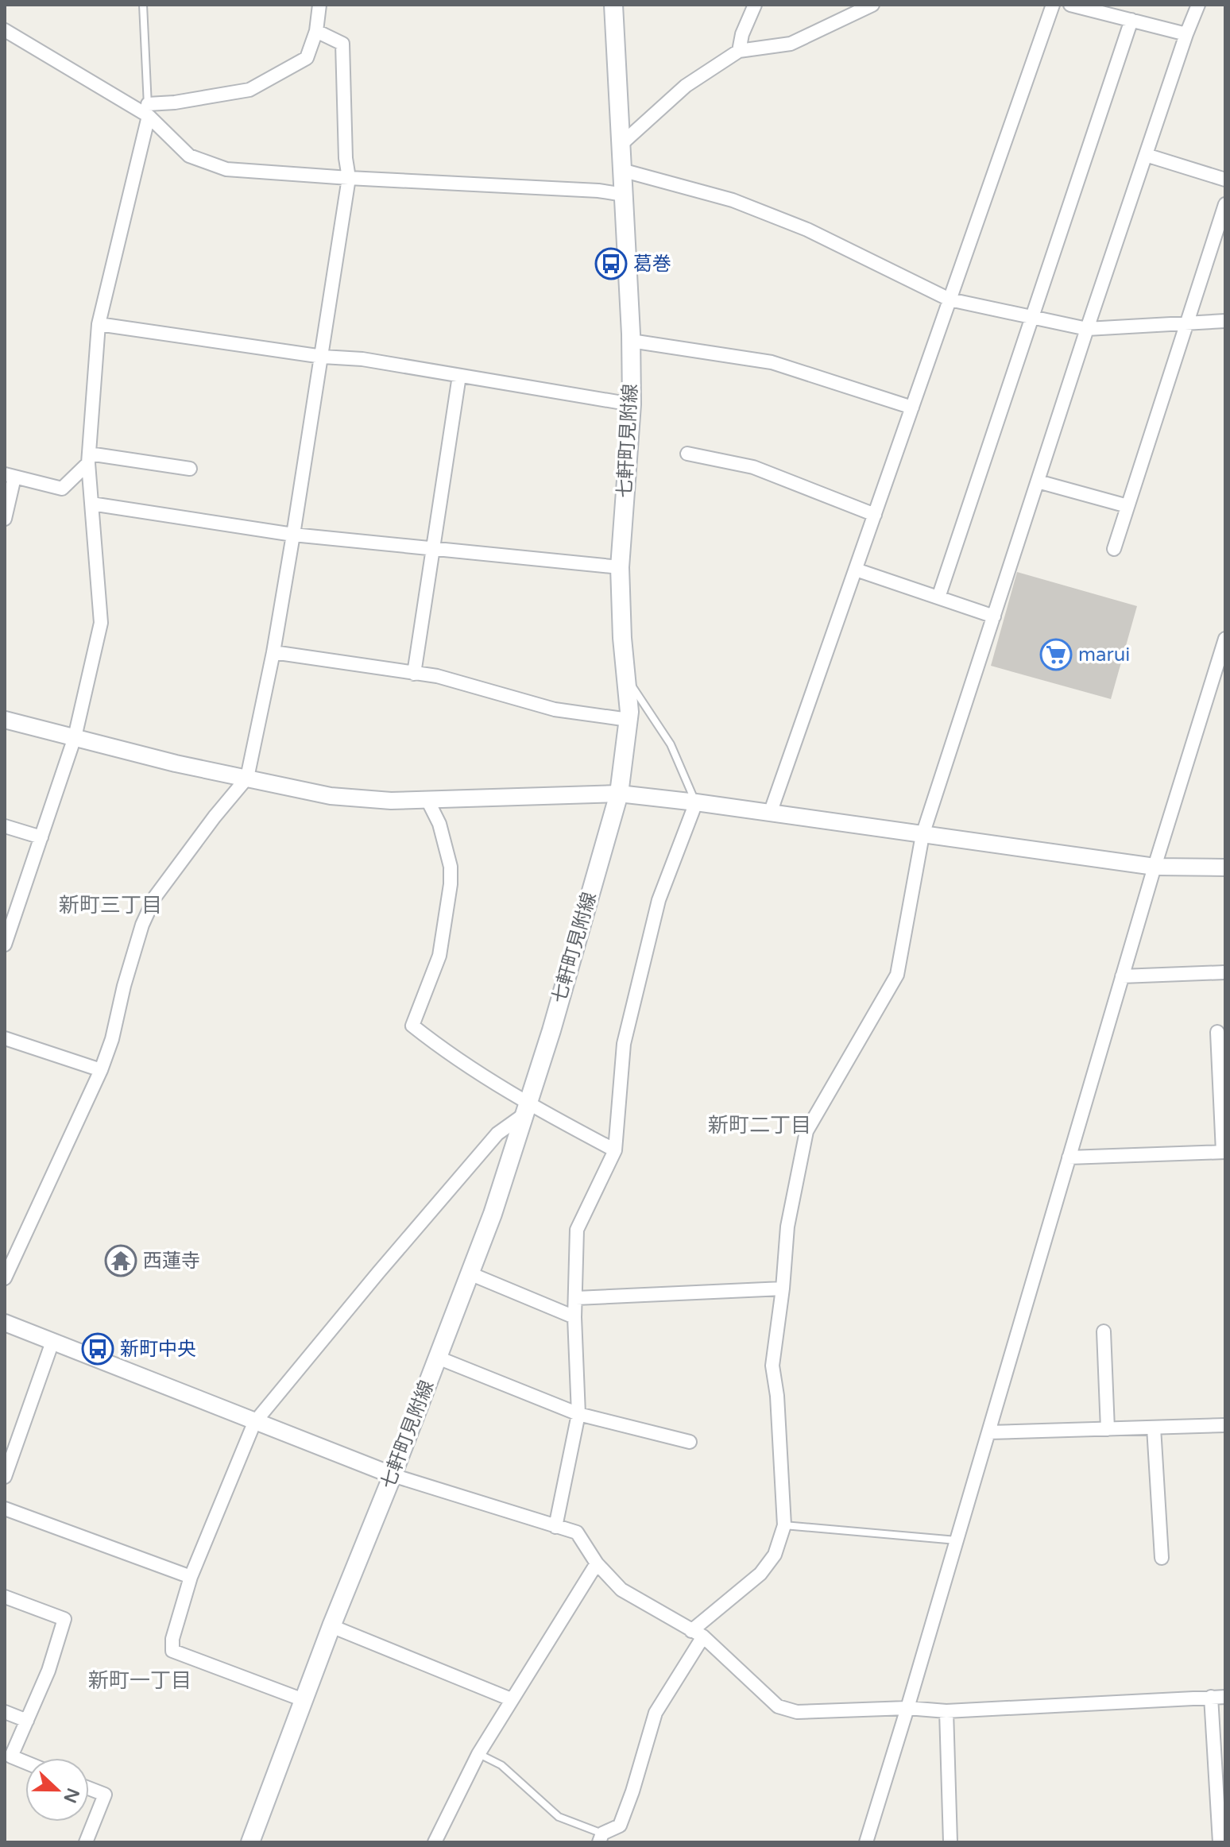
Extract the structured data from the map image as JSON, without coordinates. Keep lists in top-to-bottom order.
{
  "streets": {
    "main road": ["七軒町見附線"]
  },
  "districts": ["新町三丁目", "新町二丁目", "新町一丁目"],
  "places": {
    "bus stop": ["葛巻", "新町中央"],
    "supermarket": ["marui"],
    "temple": ["西蓮寺"]
  },
  "north": "right"
}
